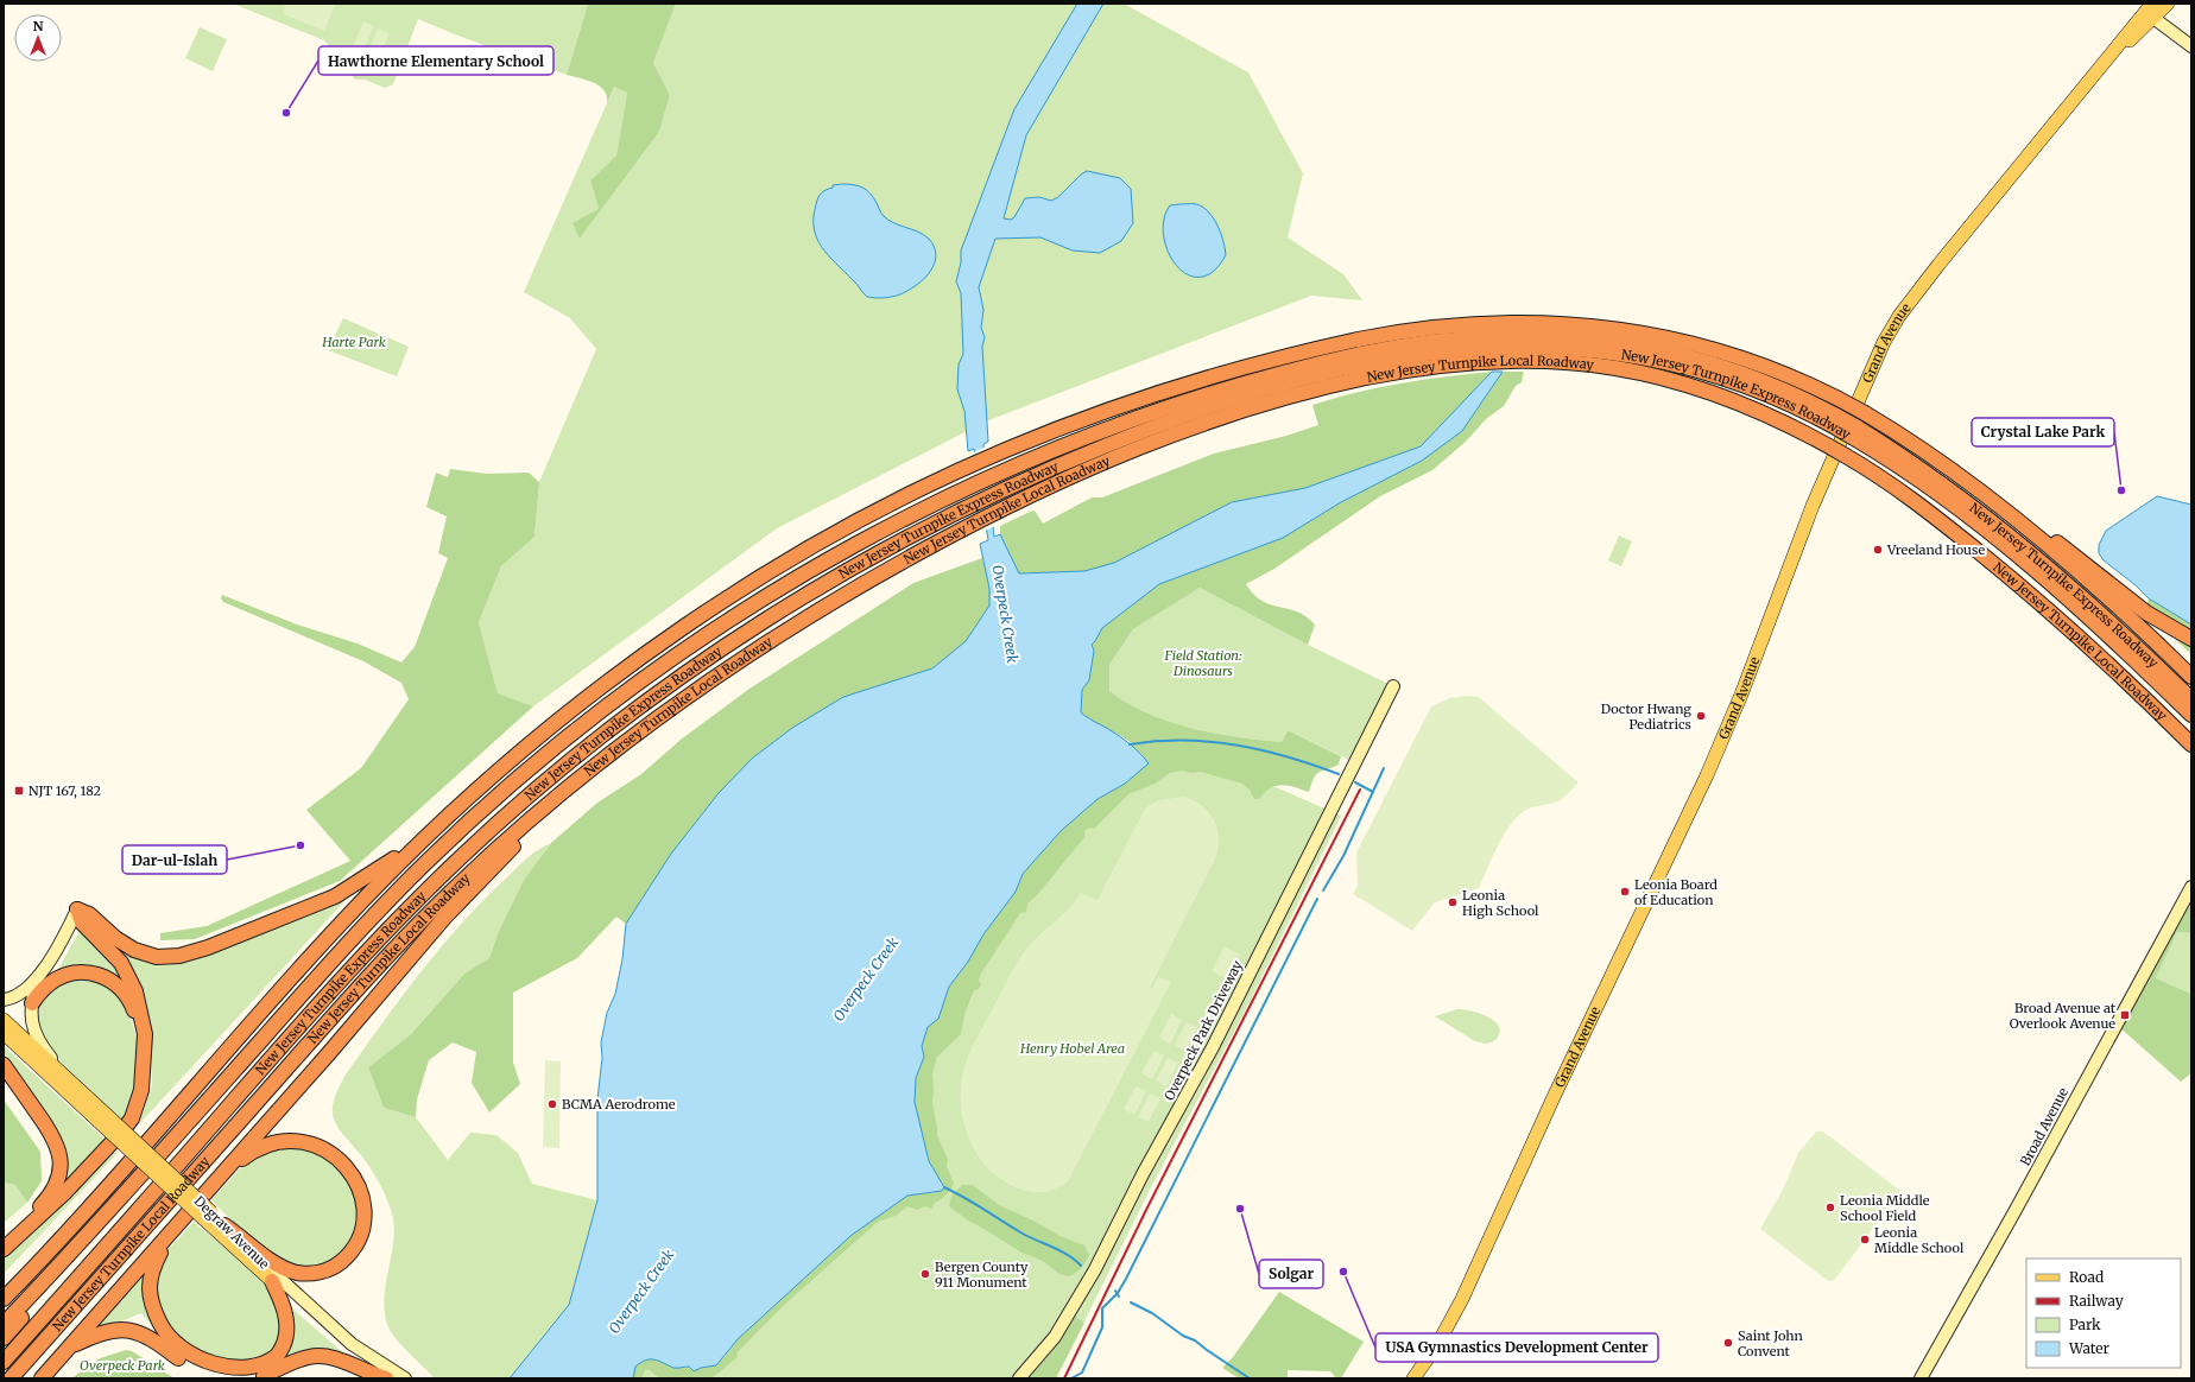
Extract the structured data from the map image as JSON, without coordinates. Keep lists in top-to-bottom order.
{
  "streets": {
    "highway": ["New Jersey Turnpike Local Roadway", "New Jersey Turnpike Express Roadway"],
    "main road": ["Grand Avenue", "Degraw Avenue"],
    "street": ["Overpeck Park Driveway", "Broad Avenue"]
  },
  "crossings": [
    ["New Jersey Turnpike Local Roadway", "New Jersey Turnpike Express Roadway"]
  ],
  "water": ["Overpeck Creek"],
  "parks": [
    "Harte Park",
    "Field Station: Dinosaurs",
    "Henry Hobel Area",
    "Overpeck Park"
  ],
  "places": {
    "other": [
      "Hawthorne Elementary School",
      "Crystal Lake Park",
      "Vreeland House",
      "Doctor Hwang Pediatrics",
      "Dar-ul-Islah",
      "Leonia Board of Education",
      "Leonia High School",
      "BCMA Aerodrome",
      "Leonia Middle School Field",
      "Solgar",
      "Leonia Middle School",
      "USA Gymnastics Development Center",
      "Bergen County 911 Monument",
      "Saint John Convent"
    ],
    "transit": ["NJT 167, 182", "Broad Avenue at Overlook Avenue"]
  },
  "legend": [
    "Road",
    "Railway",
    "Park",
    "Water"
  ],
  "north": "top"
}
